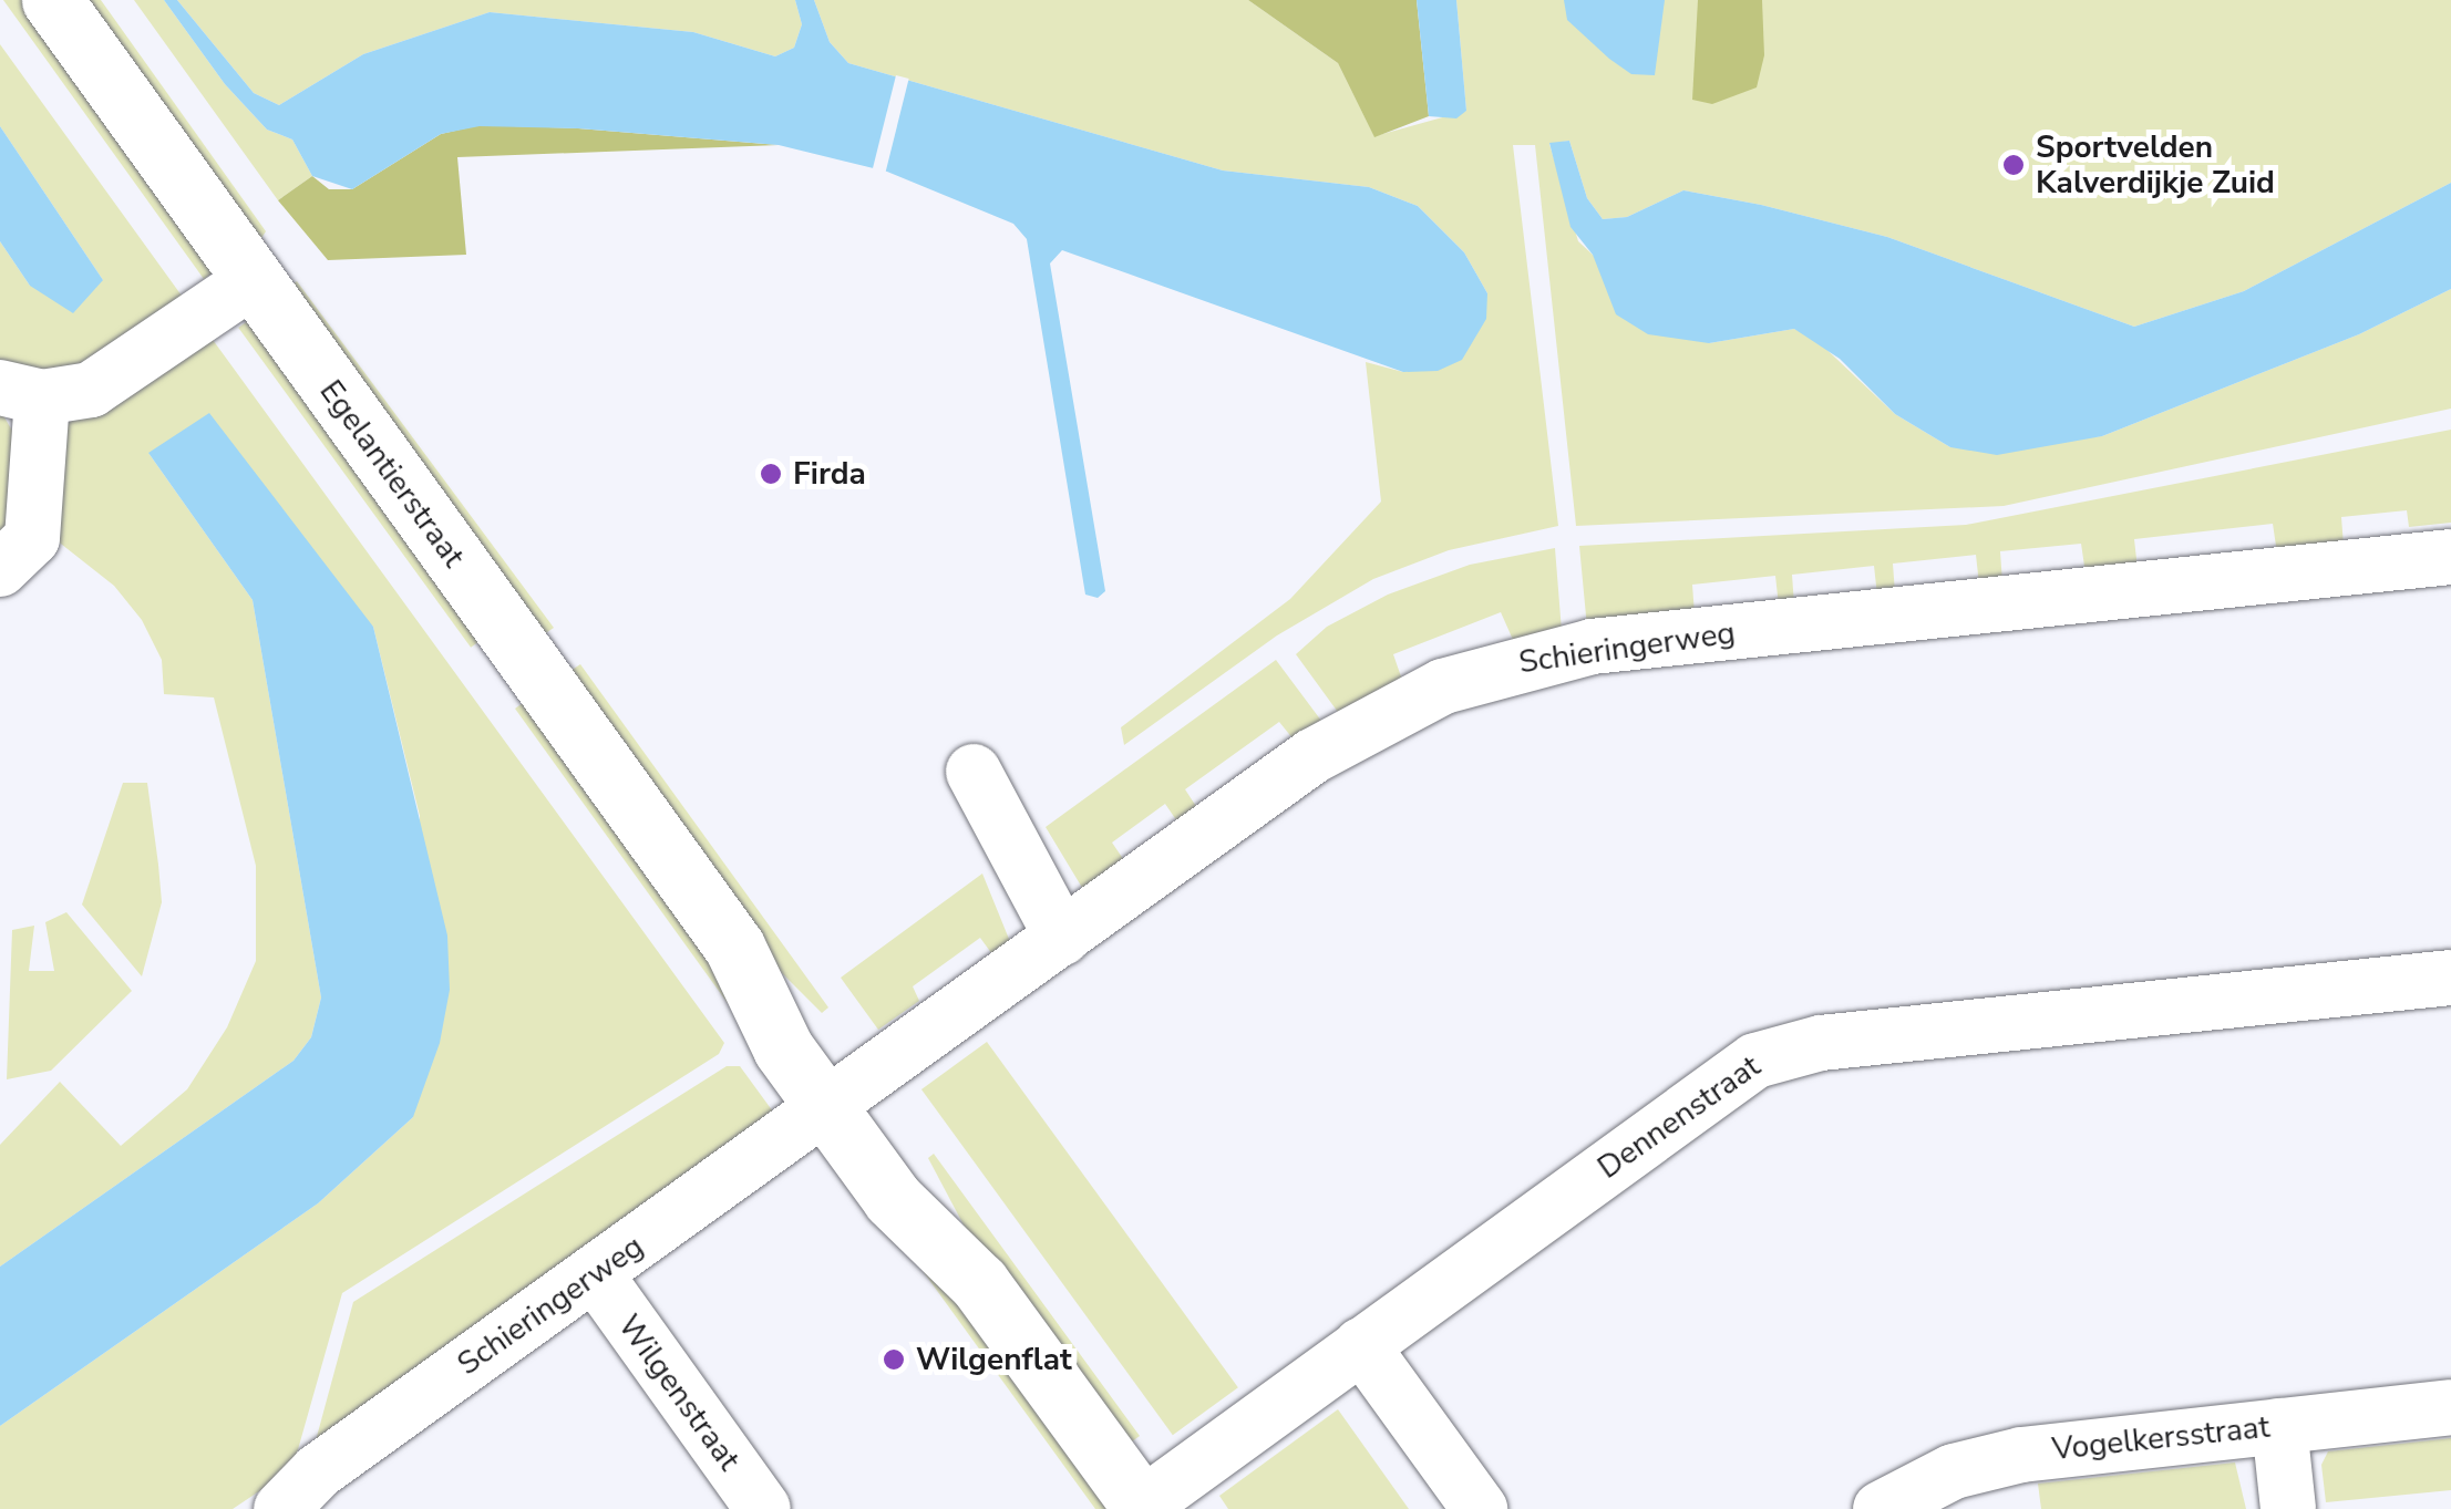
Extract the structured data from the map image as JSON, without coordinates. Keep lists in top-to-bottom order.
{
  "streets": {
    "main road": ["Egelantierstraat"],
    "street": [
      "Schieringerweg",
      "Dennenstraat",
      "Wilgenstraat",
      "Vogelkersstraat"
    ]
  },
  "crossings": [
    ["Egelantierstraat", "Schieringerweg"],
    ["Egelantierstraat", "Dennenstraat"],
    ["Schieringerweg", "Wilgenstraat"]
  ],
  "places": ["Sportvelden Kalverdijkje Zuid", "Firda", "Wilgenflat"]
}
